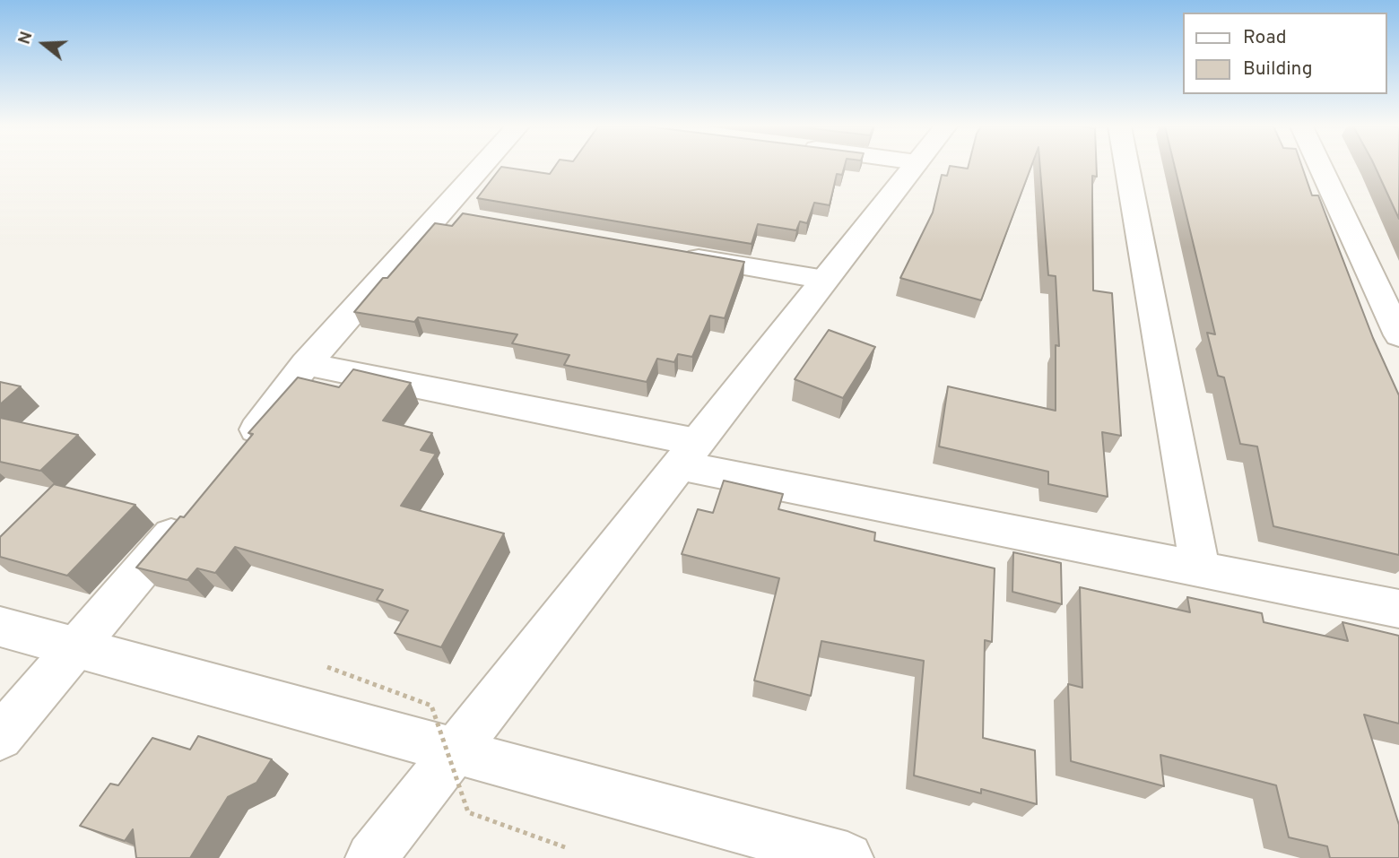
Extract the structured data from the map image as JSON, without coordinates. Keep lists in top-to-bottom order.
{
  "legend": ["Road", "Building"],
  "north": "left"
}
